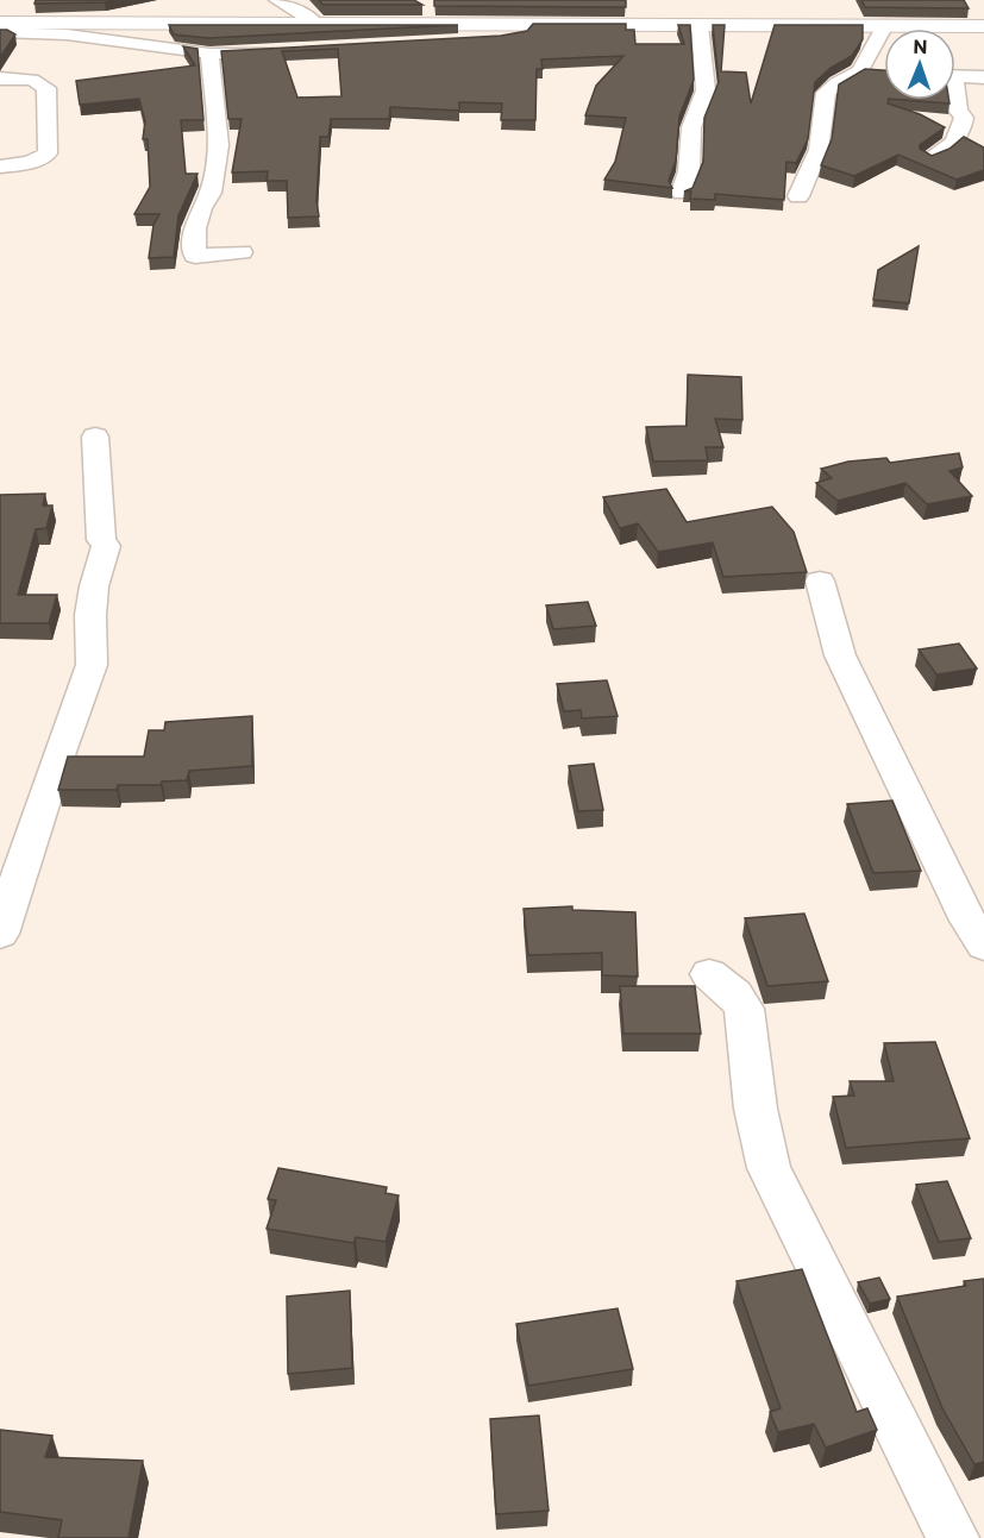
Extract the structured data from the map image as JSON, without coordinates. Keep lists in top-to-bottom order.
{
  "north": "top"
}
